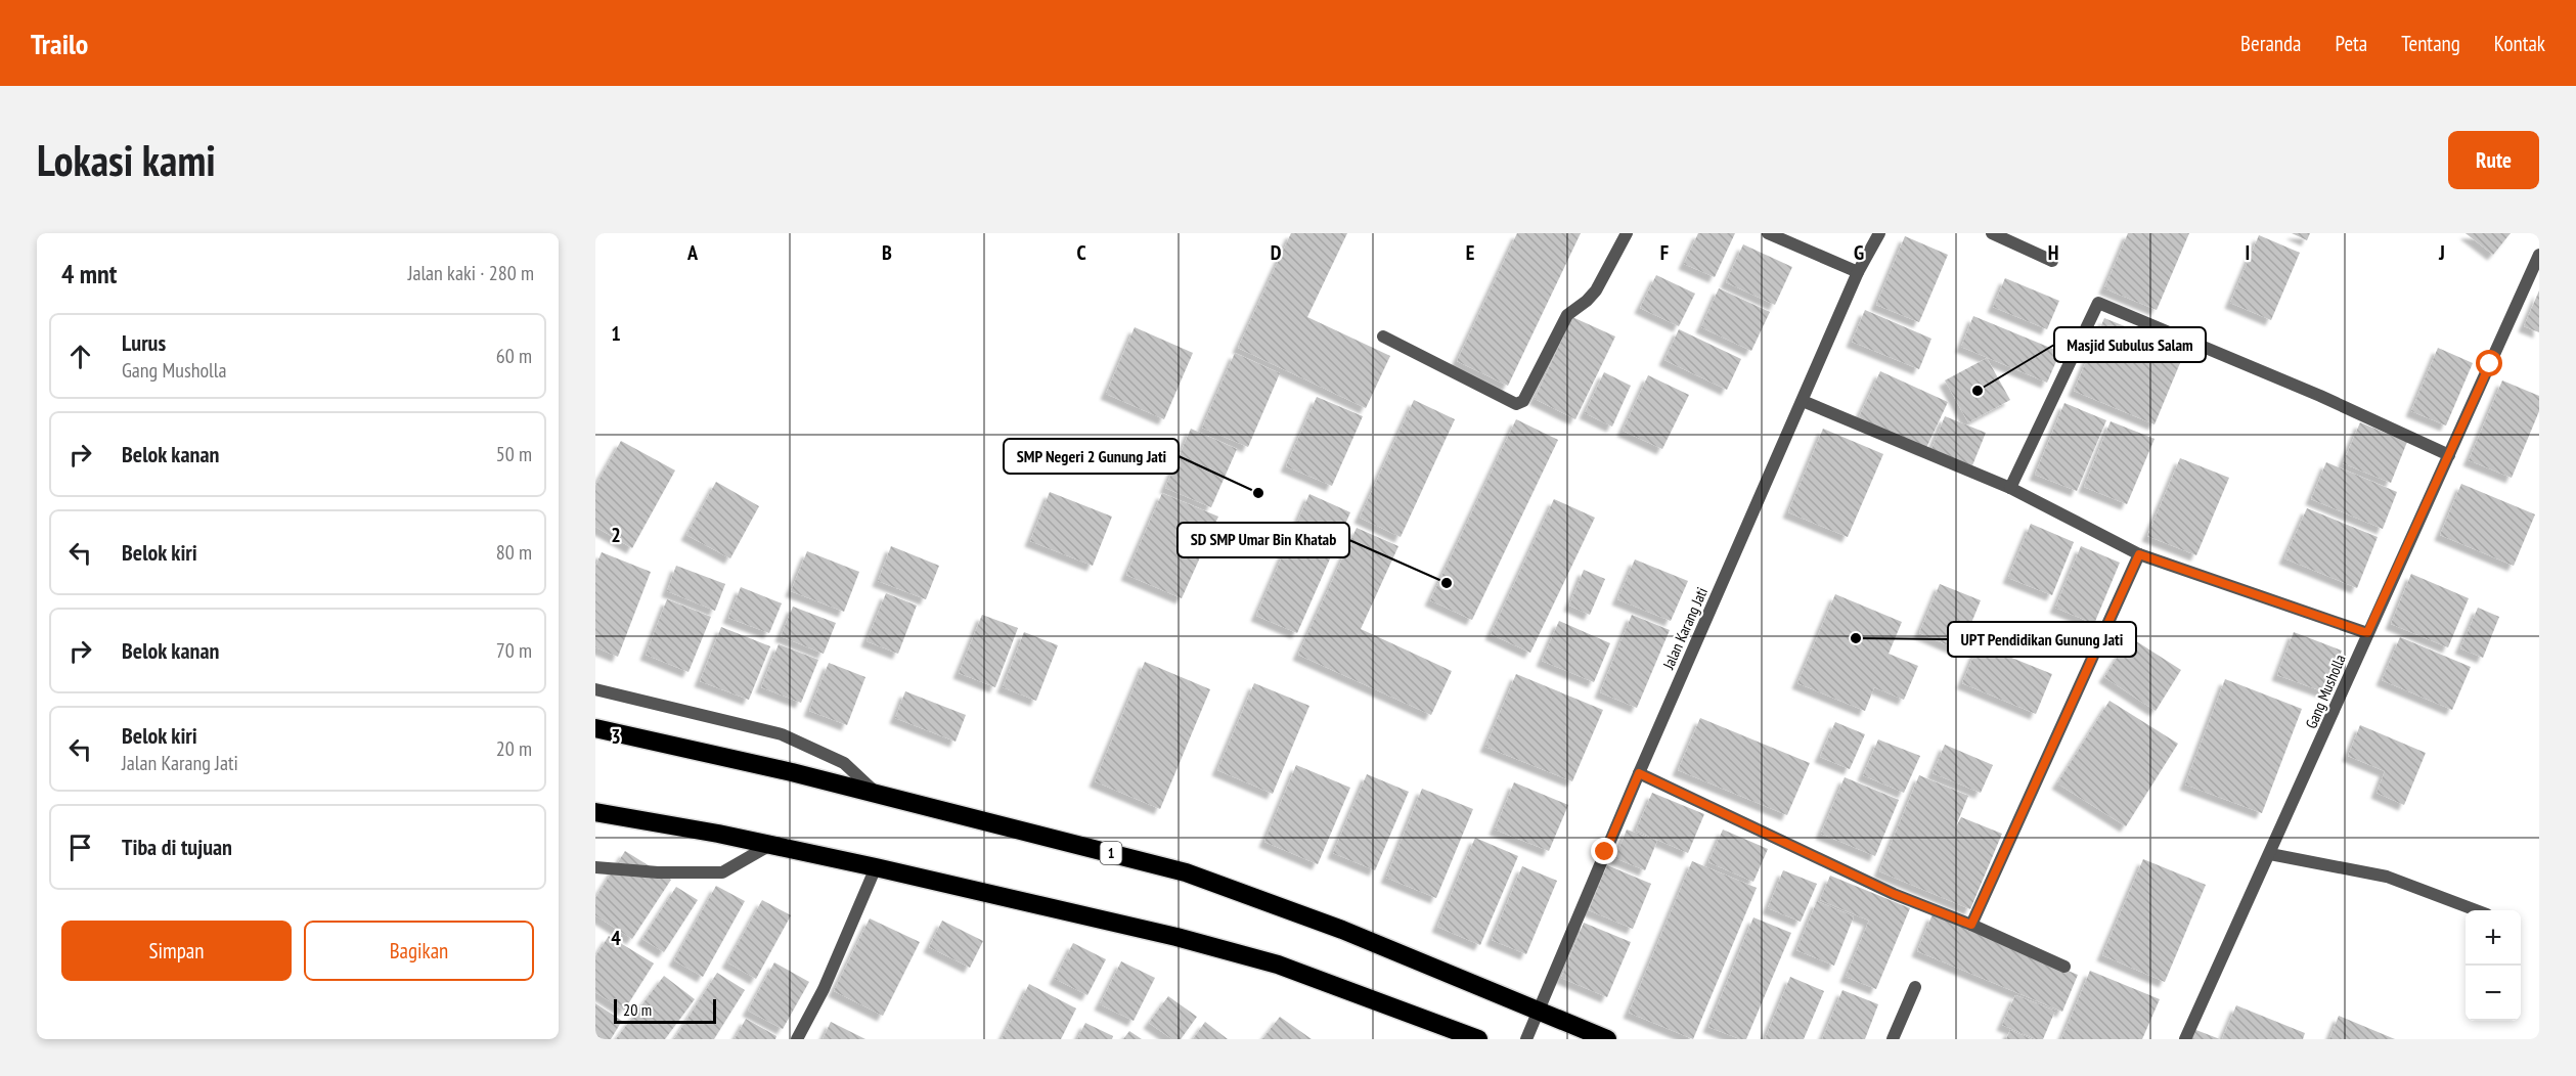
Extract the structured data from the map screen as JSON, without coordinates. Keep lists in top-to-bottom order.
{
  "streets": {
    "highway": ["1"],
    "street": ["Jalan Karang Jati", "Gang Musholla"]
  },
  "crossings": [
    ["Jalan Karang Jati", "1"]
  ],
  "places": [
    "Masjid Subulus Salam",
    "SMP Negeri 2 Gunung Jati",
    "SD SMP Umar Bin Khatab",
    "UPT Pendidikan Gunung Jati"
  ],
  "scale_bar": "20 m",
  "page": {
    "header": "Trailo",
    "nav": [
      "Beranda",
      "Peta",
      "Tentang",
      "Kontak"
    ],
    "buttons": [
      "Rute",
      ["Simpan", "Bagikan"]
    ],
    "title": "Lokasi kami",
    "heading": ["4 mnt", "Jalan kaki · 280 m"],
    "list": [
      ["Lurus", "Gang Musholla", "60 m"],
      ["Belok kanan", "50 m"],
      ["Belok kiri", "80 m"],
      ["Belok kanan", "70 m"],
      ["Belok kiri", "Jalan Karang Jati", "20 m"],
      "Tiba di tujuan"
    ],
    "map_buttons": ["+", "−"],
    "scale": "20 m"
  },
  "grid": {
    "columns": [
      "A",
      "B",
      "C",
      "D",
      "E",
      "F",
      "G",
      "H",
      "I",
      "J"
    ],
    "rows": [
      "1",
      "2",
      "3",
      "4"
    ]
  }
}
